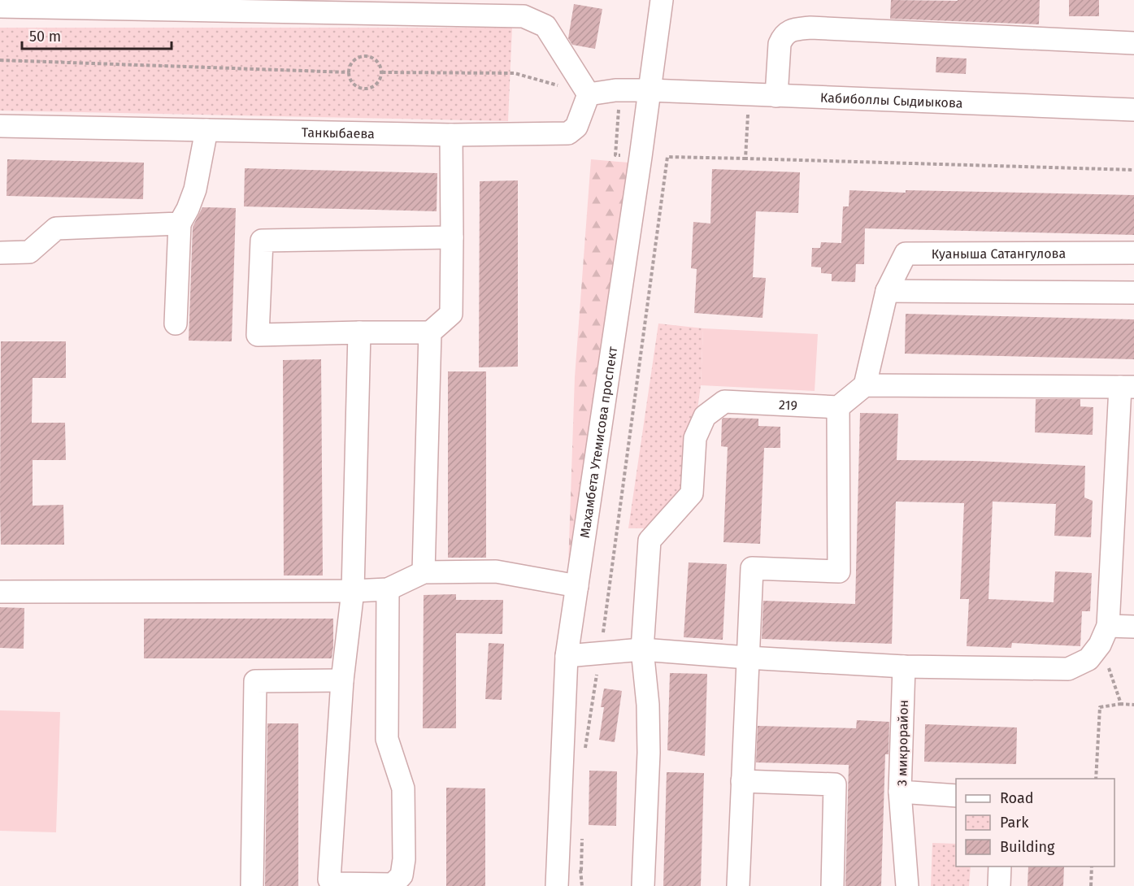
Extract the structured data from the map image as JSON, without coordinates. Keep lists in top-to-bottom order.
{
  "streets": {
    "street": [
      "Кабиболлы Сыдиыкова",
      "Танкыбаева",
      "Куаныша Сатангулова",
      "219",
      "Махамбета Утемисова проспект",
      "3 микрорайон"
    ]
  },
  "crossings": [
    ["Кабиболлы Сыдиыкова", "Махамбета Утемисова проспект"]
  ],
  "legend": ["Road", "Park", "Building"],
  "scale_bar": "50 m"
}
